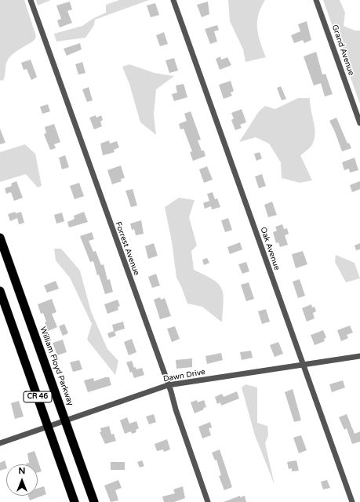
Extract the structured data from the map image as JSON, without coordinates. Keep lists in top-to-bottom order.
{
  "streets": {
    "highway": ["William Floyd Parkway", "CR 46"],
    "street": [
      "Grand Avenue",
      "Forrest Avenue",
      "Oak Avenue",
      "Dawn Drive"
    ]
  },
  "crossings": [
    ["Forrest Avenue", "Dawn Drive"],
    ["Oak Avenue", "Dawn Drive"],
    ["William Floyd Parkway", "Dawn Drive"],
    ["Dawn Drive", "CR 46"]
  ],
  "north": "top"
}
